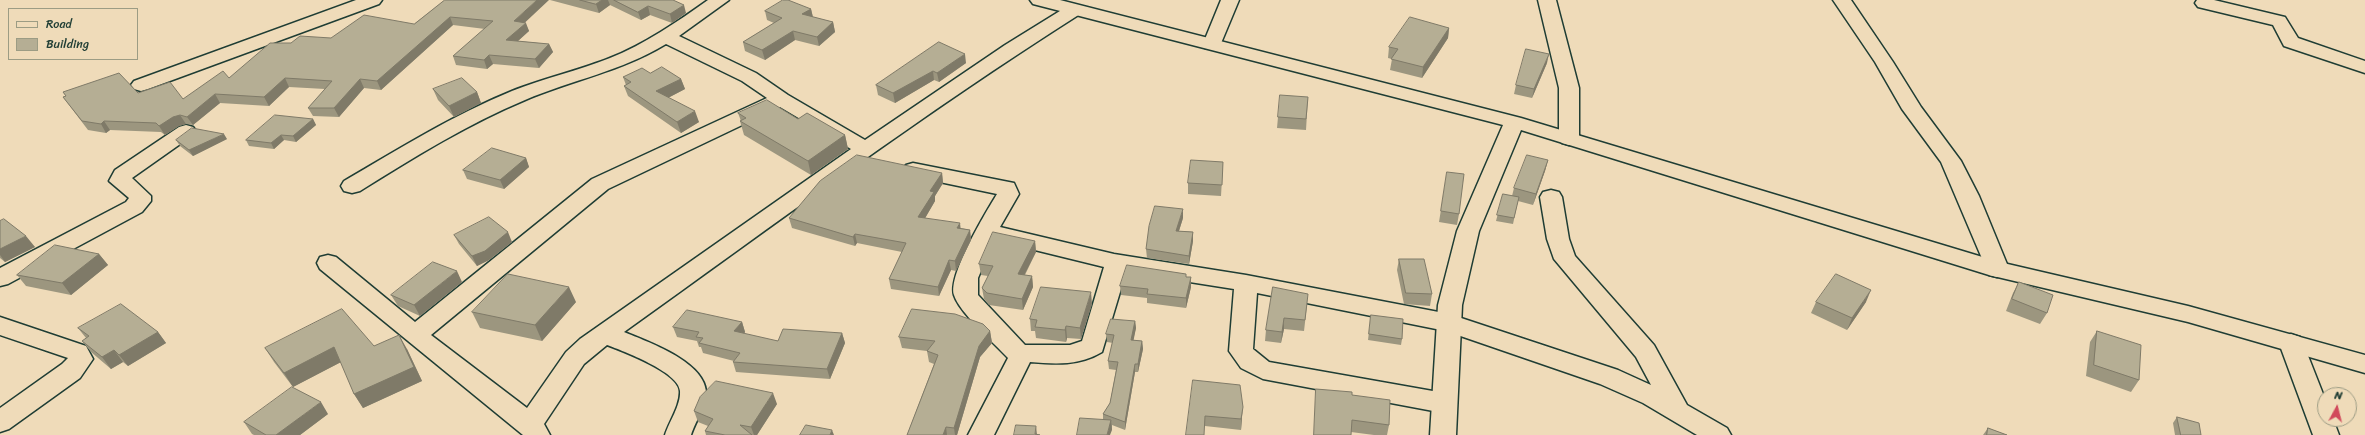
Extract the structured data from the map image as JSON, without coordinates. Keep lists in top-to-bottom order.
{
  "legend": ["Road", "Building"],
  "north": "top"
}
